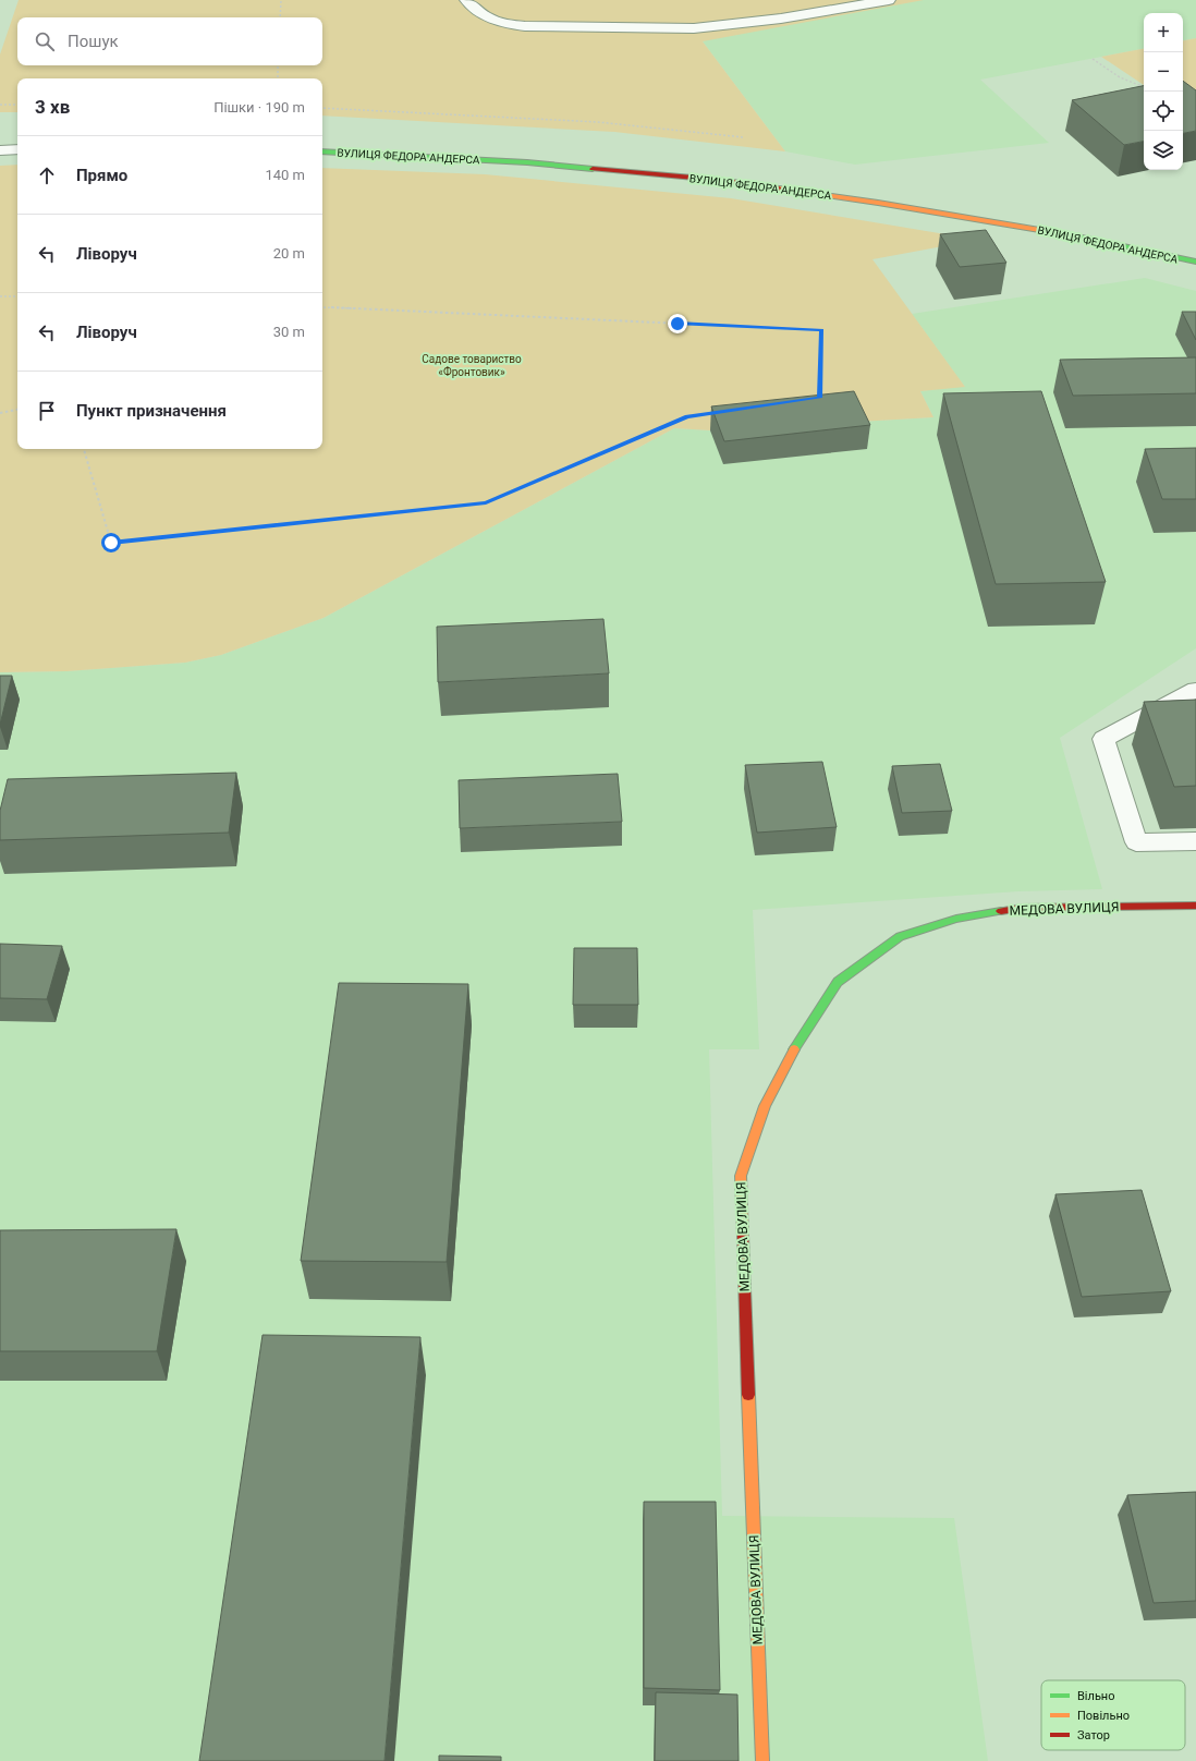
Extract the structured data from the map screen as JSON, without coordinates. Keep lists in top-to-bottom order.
{
  "streets": {
    "street": ["ВУЛИЦЯ ФЕДОРА АНДЕРСА", "МЕДОВА ВУЛИЦЯ"]
  },
  "parks": ["Садове товариство «Фронтовик»"],
  "legend": ["Вільно", "Повільно", "Затор"],
  "page": {
    "map_buttons": ["+", "−"],
    "search": "Пошук",
    "heading": ["3 хв", "Пішки · 190 m"],
    "list": [
      ["Прямо", "140 m"],
      ["Ліворуч", "20 m"],
      ["Ліворуч", "30 m"],
      "Пункт призначення"
    ]
  }
}
